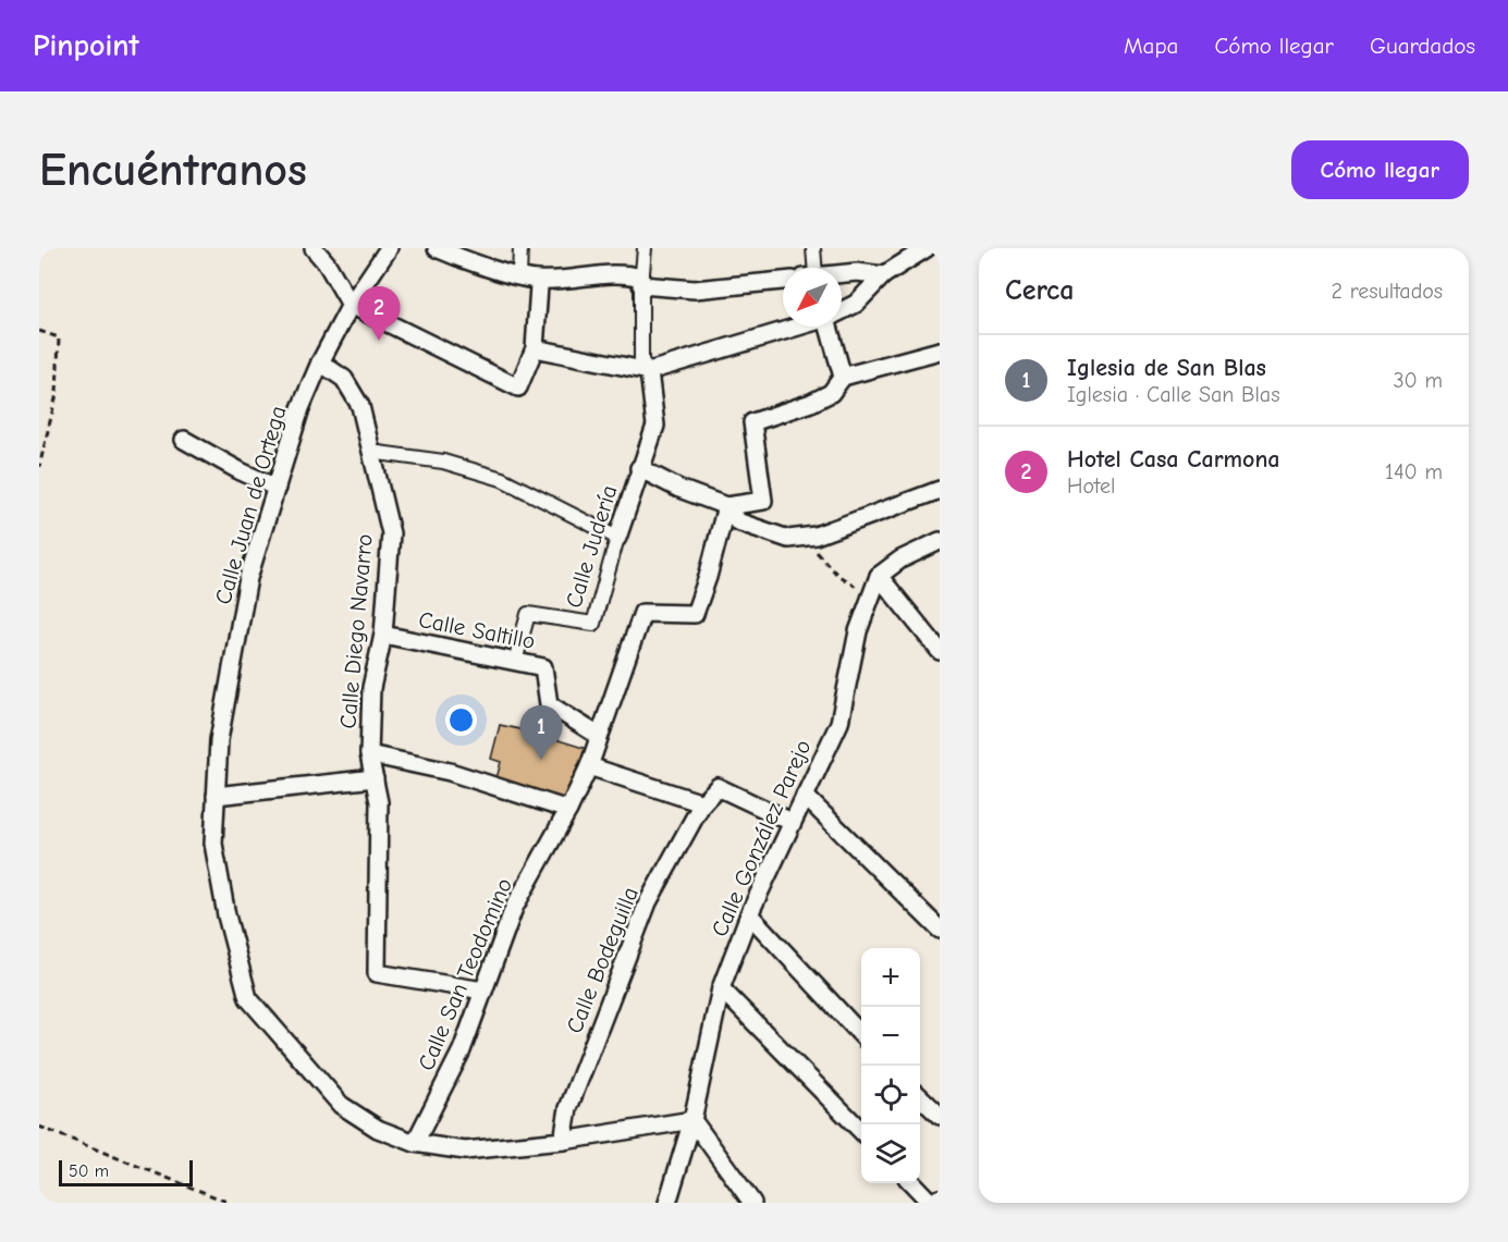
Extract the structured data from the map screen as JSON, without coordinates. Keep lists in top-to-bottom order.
{
  "streets": {
    "street": [
      "Calle Juan de Ortega",
      "Calle Judería",
      "Calle Saltillo",
      "Calle Diego Navarro",
      "Calle González Parejo",
      "Calle Bodeguilla",
      "Calle San Teodomino"
    ]
  },
  "crossings": [
    ["Calle Juan de Ortega", "Calle Diego Navarro"],
    ["Calle Juan de Ortega", "Calle González Parejo"],
    ["Calle Juan de Ortega", "Calle Bodeguilla"],
    ["Calle Juan de Ortega", "Calle San Teodomino"],
    ["Calle Judería", "Calle Saltillo"],
    ["Calle Saltillo", "Calle Diego Navarro"],
    ["Calle Saltillo", "Calle San Teodomino"],
    ["Calle Diego Navarro", "Calle San Teodomino"]
  ],
  "scale_bar": "50 m",
  "north": "bottom left",
  "page": {
    "header": "Pinpoint",
    "nav": ["Mapa", "Cómo llegar", "Guardados"],
    "buttons": "Cómo llegar",
    "title": "Encuéntranos",
    "heading": ["Cerca", "2 resultados"],
    "pins": ["2", "1"],
    "list": [
      {
        "mark": "1",
        "name": "Iglesia de San Blas",
        "note": "Iglesia · Calle San Blas",
        "value": "30 m"
      },
      {
        "mark": "2",
        "name": "Hotel Casa Carmona",
        "note": "Hotel",
        "value": "140 m"
      }
    ],
    "map_buttons": ["+", "−"],
    "scale": "50 m"
  }
}
